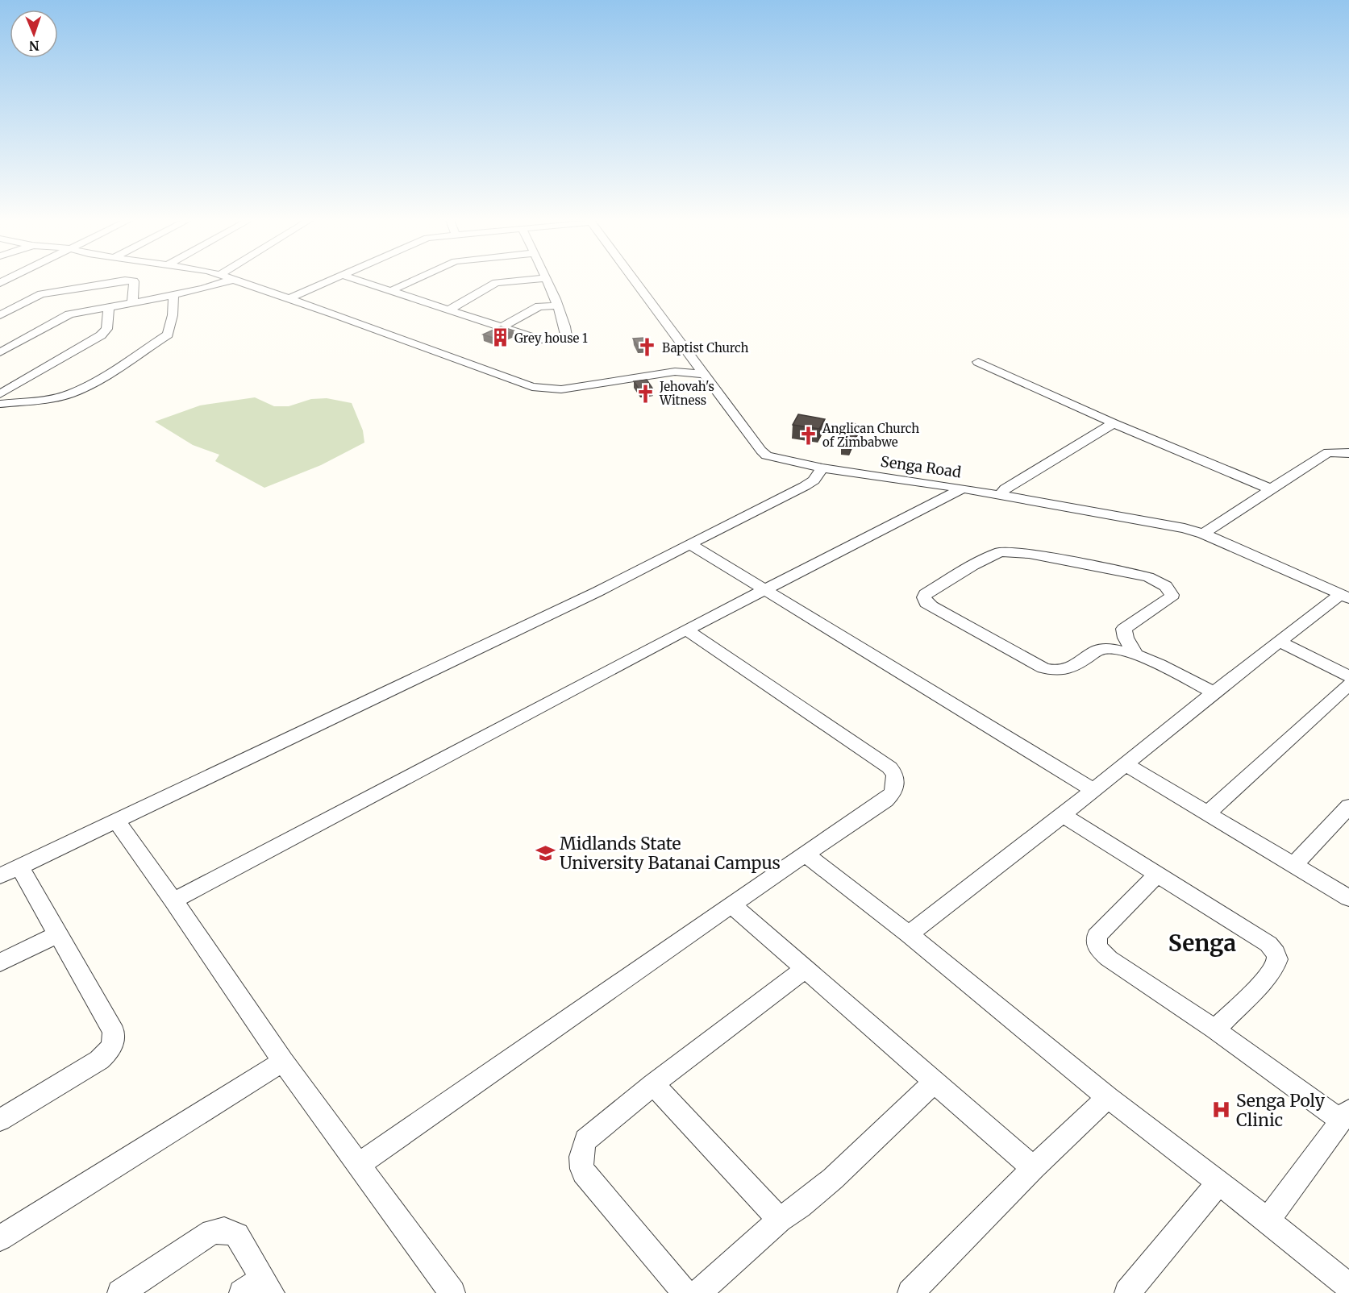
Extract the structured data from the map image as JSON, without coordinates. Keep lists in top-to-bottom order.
{
  "streets": {
    "street": ["Senga Road"]
  },
  "districts": ["Senga"],
  "places": {
    "building": ["Grey house 1"],
    "church": ["Baptist Church", "Jehovah's Witness", "Anglican Church of Zimbabwe"],
    "school or university": ["Midlands State University Batanai Campus"],
    "hospital": ["Senga Poly Clinic"]
  },
  "north": "bottom"
}
